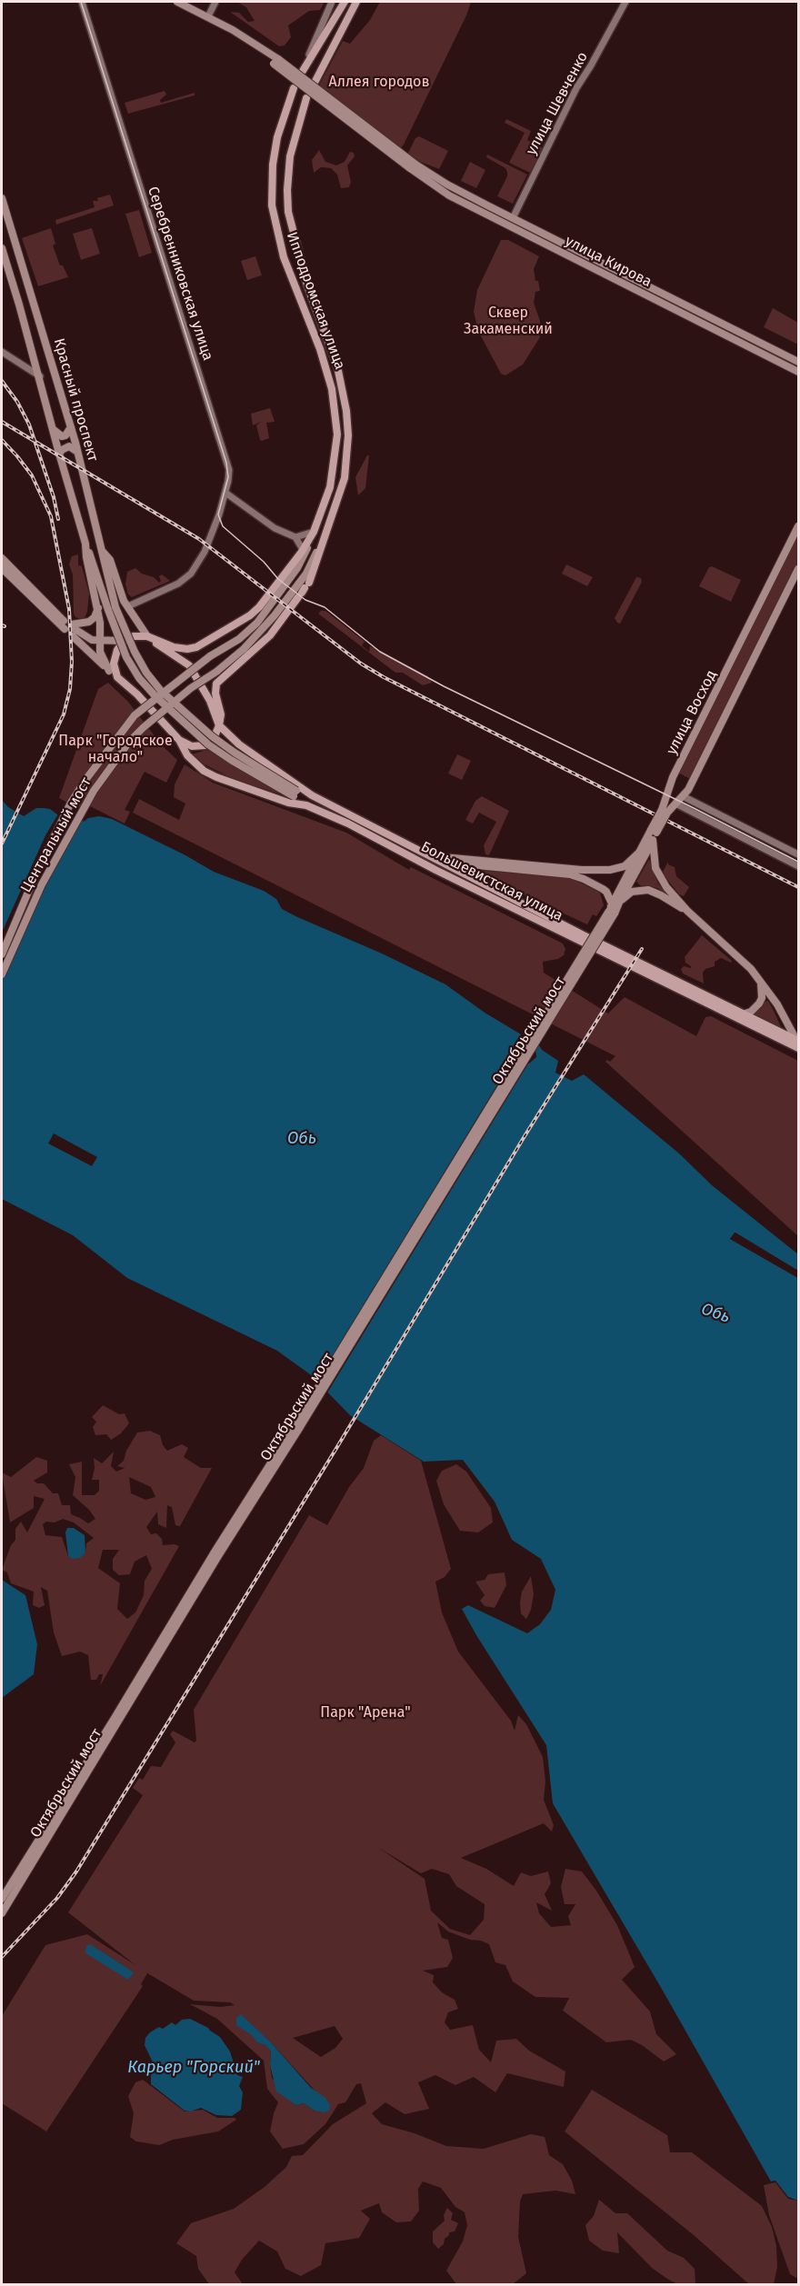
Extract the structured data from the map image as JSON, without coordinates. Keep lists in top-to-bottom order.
{
  "streets": {
    "highway": ["Ипподромская улица", "Большевистская улица"],
    "main road": [
      "улица Кирова",
      "Красный проспект",
      "улица Восход",
      "Центральный мост",
      "Октябрьский мост"
    ],
    "street": ["улица Шевченко", "Серебренниковская улица"]
  },
  "crossings": [
    ["улица Шевченко", "улица Кирова"],
    ["Серебренниковская улица", "Красный проспект"],
    ["Ипподромская улица", "Красный проспект"],
    ["Ипподромская улица", "Центральный мост"],
    ["Ипподромская улица", "Большевистская улица"],
    ["улица Восход", "Октябрьский мост"]
  ],
  "water": ["Обь", "Карьер \"Горский\""],
  "parks": [
    "Аллея городов",
    "Сквер Закаменский",
    "Парк \"Городское начало\"",
    "Парк \"Арена\""
  ]
}
